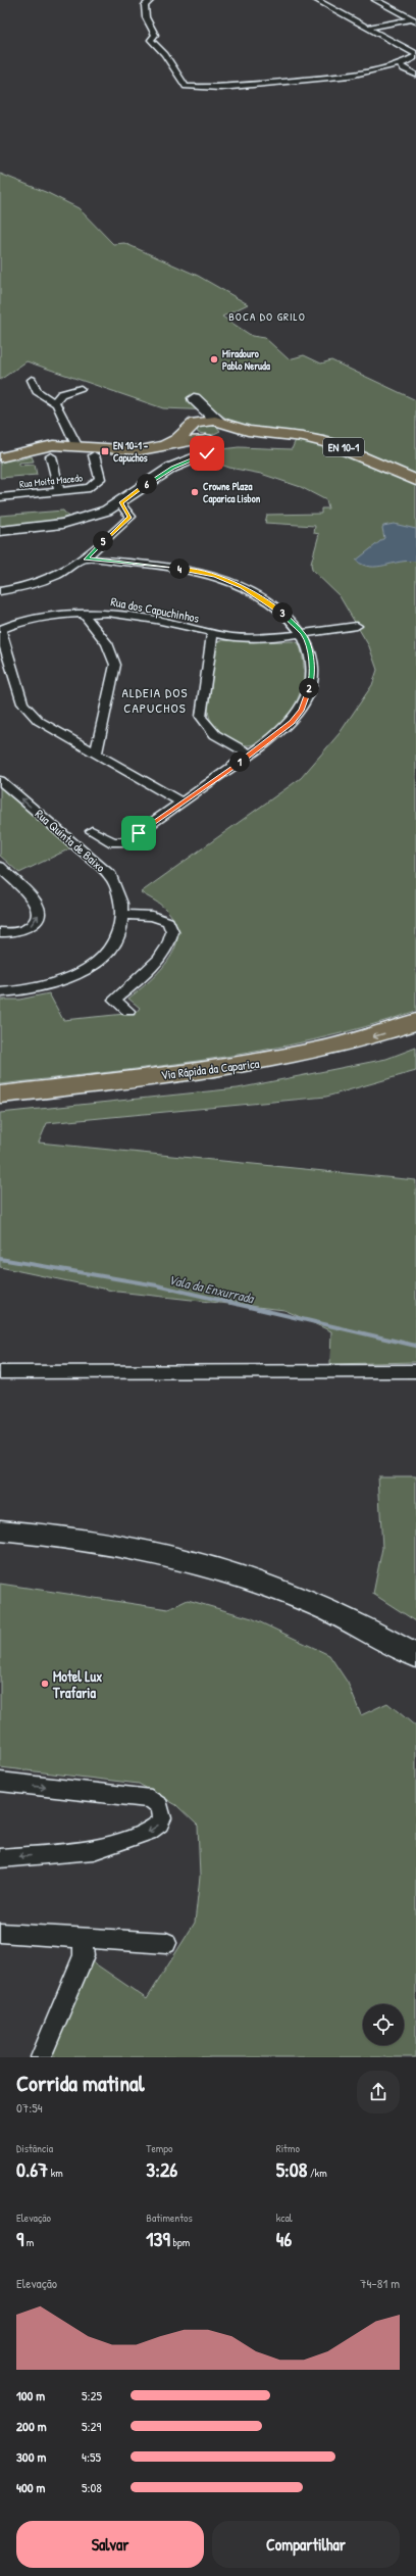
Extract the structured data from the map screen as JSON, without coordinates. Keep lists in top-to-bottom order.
{
  "streets": {
    "highway": ["Via Rápida da Caparica"],
    "main road": ["EN 10-1"],
    "street": ["Rua Moita Macedo", "Rua dos Capuchinhos", "Rua Quinta de Baixo"]
  },
  "one_way": ["Rua Quinta de Baixo"],
  "districts": ["BOCA DO GRILO", "ALDEIA DOS CAPUCHOS"],
  "water": ["Vala da Enxurrada"],
  "places": {
    "other": ["Miradouro Pablo Neruda", "Crowne Plaza Caparica Lisbon", "Motel Lux Trafaria"],
    "transit": ["EN 10-1 - Capuchos"]
  },
  "page": {
    "pins": [
      "6",
      "5",
      "4",
      "3",
      "2",
      "1"
    ],
    "heading": ["Corrida matinal", "07:54"],
    "stats": [
      ["Distância", "0.67 km"],
      ["Tempo", "3:26"],
      ["Ritmo", "5:08 /km"],
      ["Elevação", "9 m"],
      ["Batimentos", "139 bpm"],
      ["kcal", "46"]
    ],
    "chart": ["Elevação", "74–81 m"],
    "list": [
      {
        "name": "100 m",
        "note": "5:25"
      },
      {
        "name": "200 m",
        "note": "5:29"
      },
      {
        "name": "300 m",
        "note": "4:55"
      },
      {
        "name": "400 m",
        "note": "5:08"
      }
    ],
    "buttons": ["Salvar", "Compartilhar"]
  }
}
